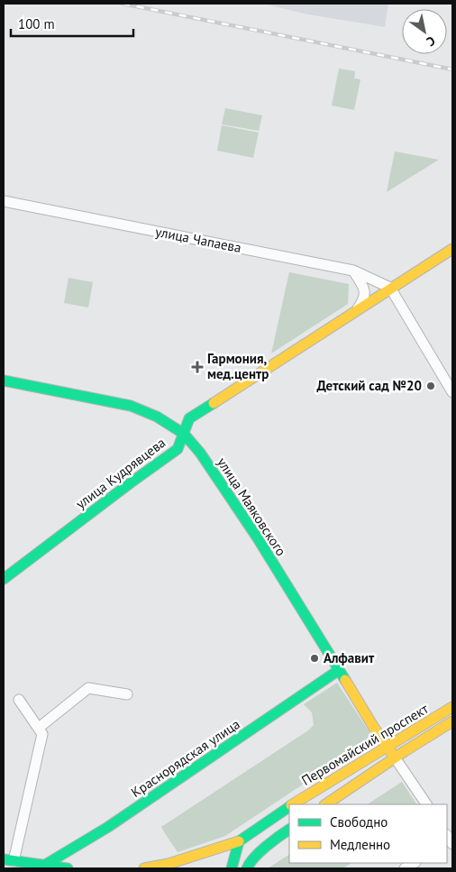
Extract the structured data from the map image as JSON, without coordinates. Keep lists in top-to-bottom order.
{
  "streets": {
    "street": [
      "улица Чапаева",
      "улица Кудрявцева",
      "улица Маяковского",
      "Первомайский проспект",
      "Краснорядская улица"
    ]
  },
  "crossings": [
    ["улица Чапаева", "улица Кудрявцева"],
    ["улица Кудрявцева", "улица Маяковского"],
    ["улица Маяковского", "Первомайский проспект"],
    ["улица Маяковского", "Краснорядская улица"]
  ],
  "places": {
    "health": ["Гармония, мед.центр"],
    "other": ["Детский сад №20", "Алфавит"]
  },
  "legend": ["Свободно", "Медленно"],
  "scale_bar": "100 m",
  "north": "bottom right"
}
